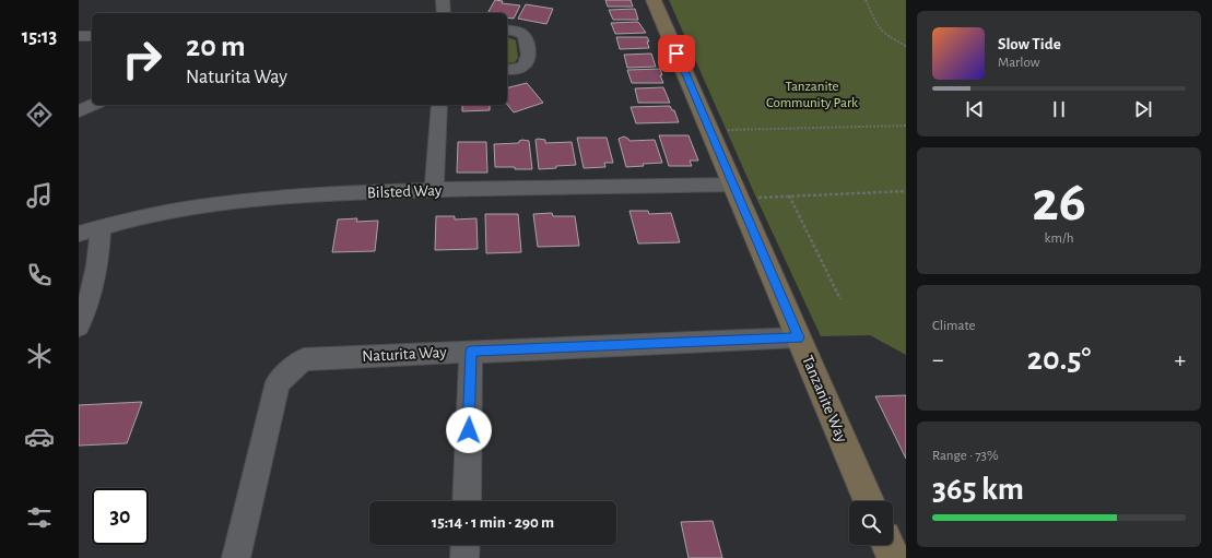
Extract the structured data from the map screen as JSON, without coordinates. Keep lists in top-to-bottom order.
{
  "streets": {
    "street": ["Bilsted Way", "Naturita Way", "Tanzanite Way"]
  },
  "crossings": [
    ["Bilsted Way", "Tanzanite Way"],
    ["Naturita Way", "Tanzanite Way"]
  ],
  "parks": ["Tanzanite Community Park"],
  "page": {
    "tabs": "15:13",
    "turn": ["20 m", "Naturita Way"],
    "song": ["Slow Tide", "Marlow"],
    "tile": [
      ["26", "km/h"],
      "Climate",
      ["Range · 73%", "365 km"]
    ],
    "heat": ["−", "20.5°", "+"],
    "limit": "30",
    "trip": "15:14 · 1 min · 290 m"
  }
}
